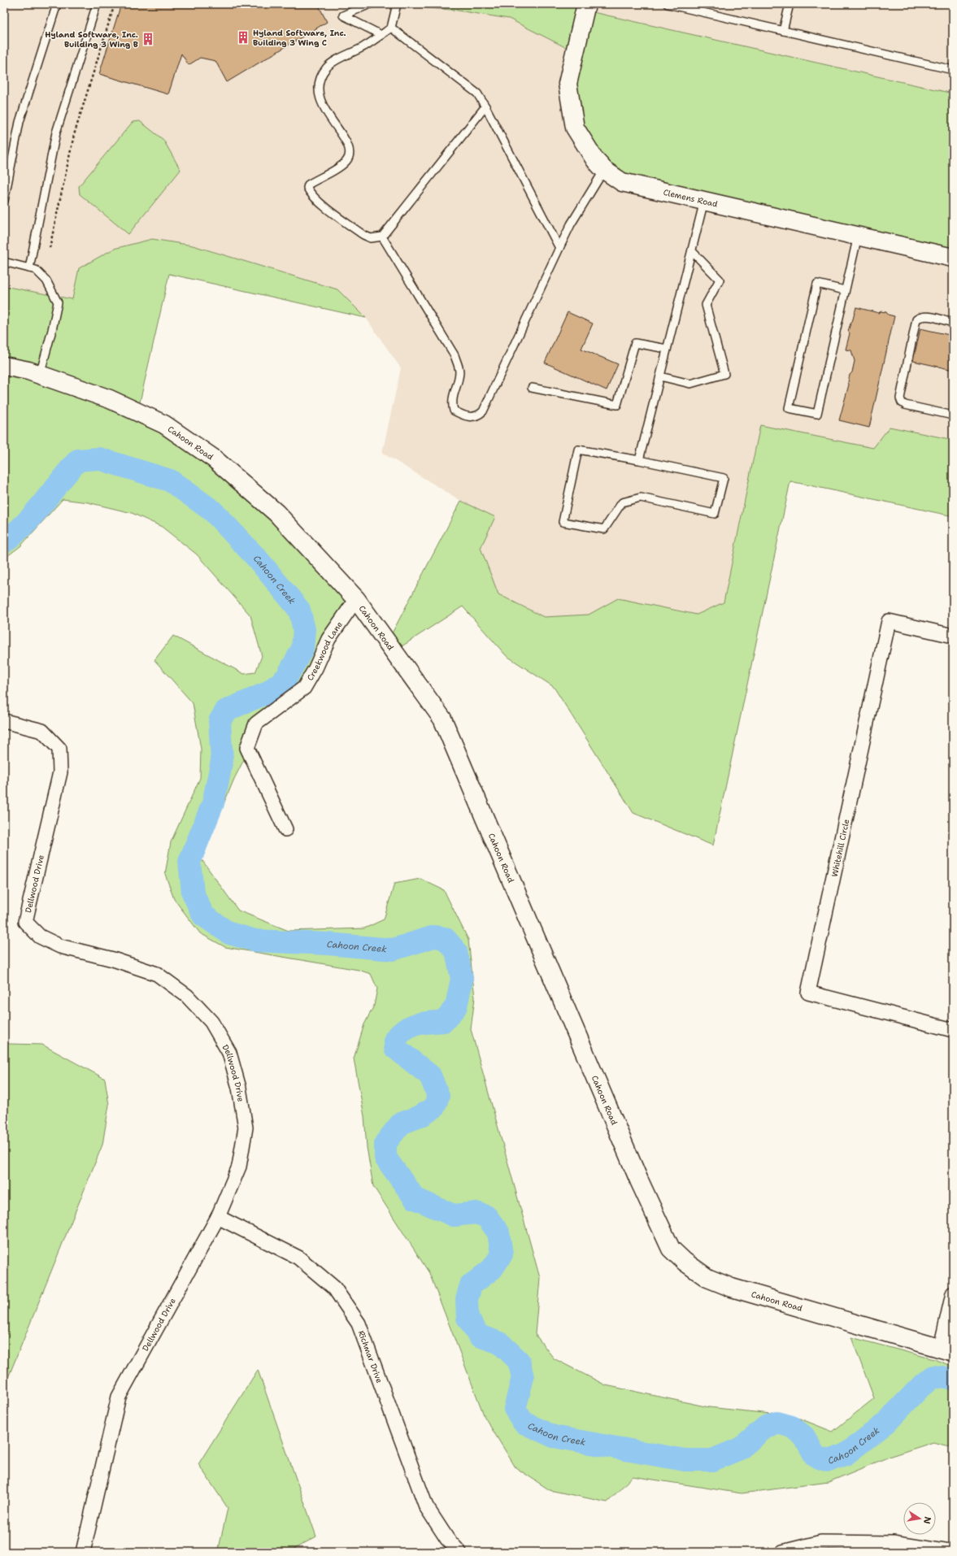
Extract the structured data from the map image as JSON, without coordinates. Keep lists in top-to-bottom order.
{
  "streets": {
    "street": [
      "Clemens Road",
      "Cahoon Road",
      "Creekwood Lane",
      "Whitehill Circle",
      "Dellwood Drive",
      "Richmar Drive"
    ]
  },
  "crossings": [
    ["Cahoon Road", "Creekwood Lane"],
    ["Dellwood Drive", "Richmar Drive"]
  ],
  "water": ["Cahoon Creek"],
  "places": {
    "building": ["Hyland Software, Inc. Building 3 Wing C", "Hyland Software, Inc. Building 3 Wing B"]
  },
  "north": "right"
}
